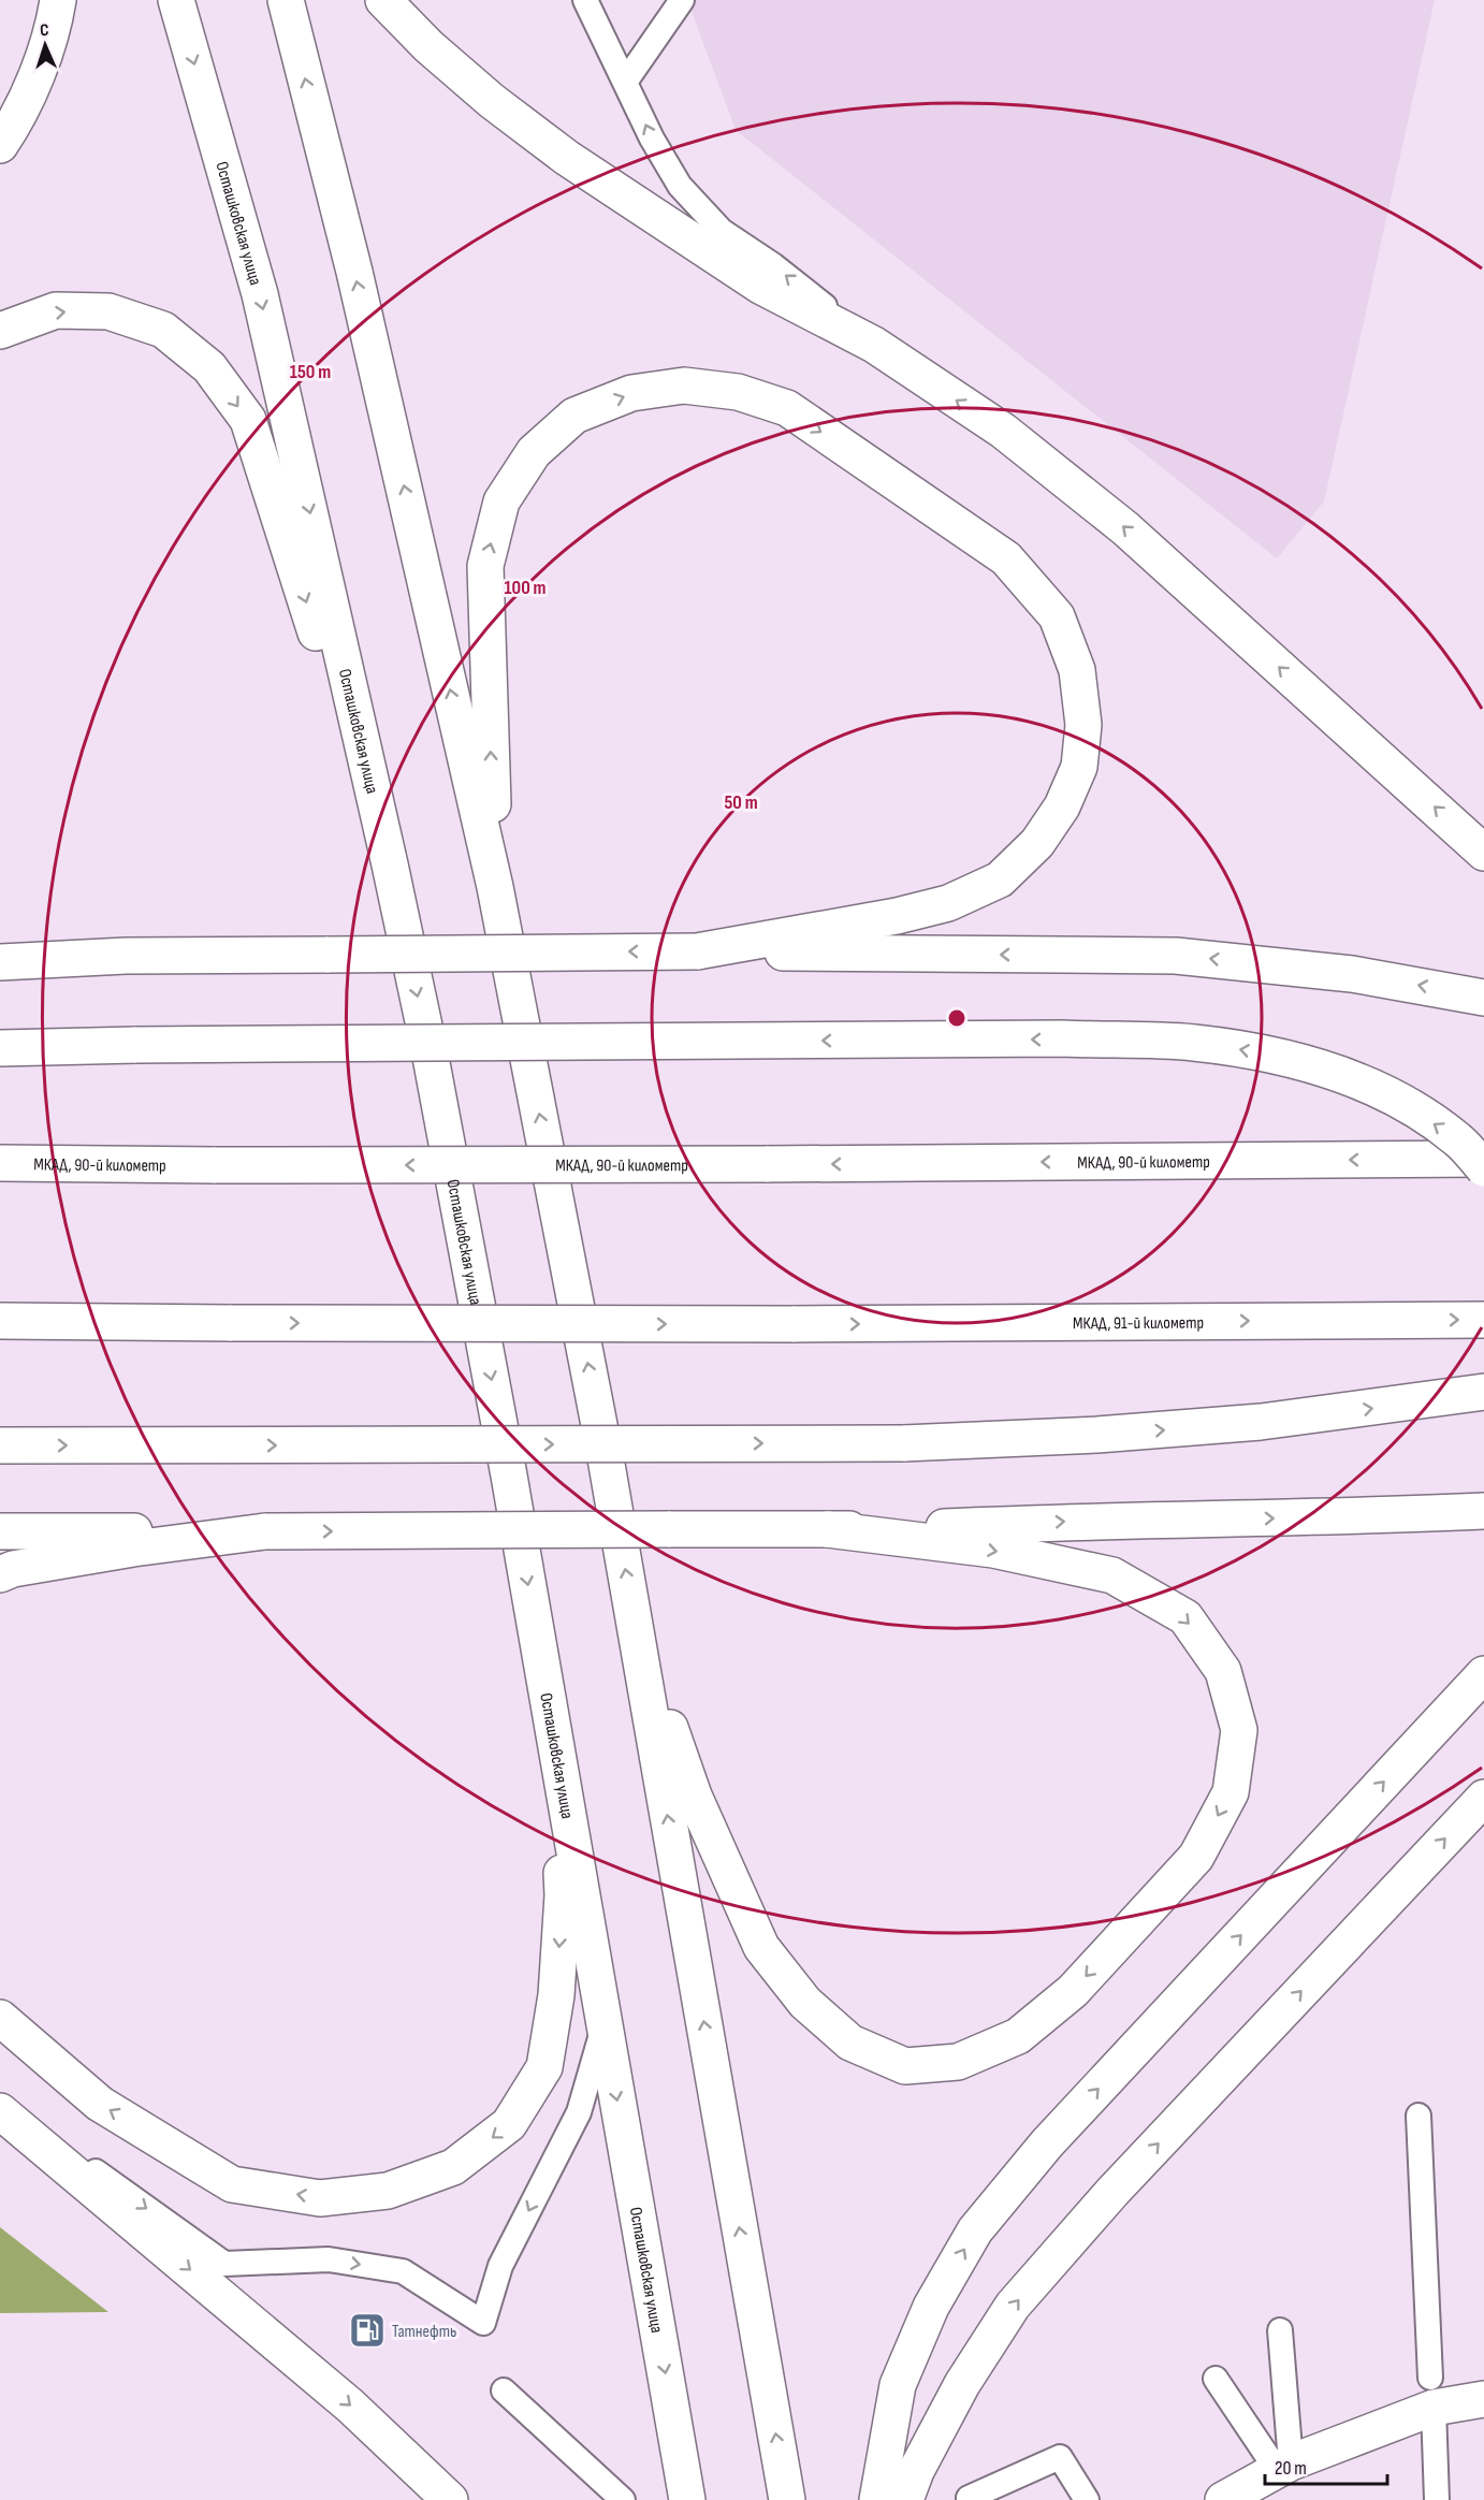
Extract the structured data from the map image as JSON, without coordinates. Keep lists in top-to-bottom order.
{
  "streets": {
    "main road": ["Осташковская улица", "МКАД, 90-й километр", "МКАД, 91-й километр"]
  },
  "places": {
    "fuel station": ["Татнефть"]
  },
  "scale_bar": "20 m",
  "north": "top",
  "rings": ["150 m", "100 m", "50 m"]
}
